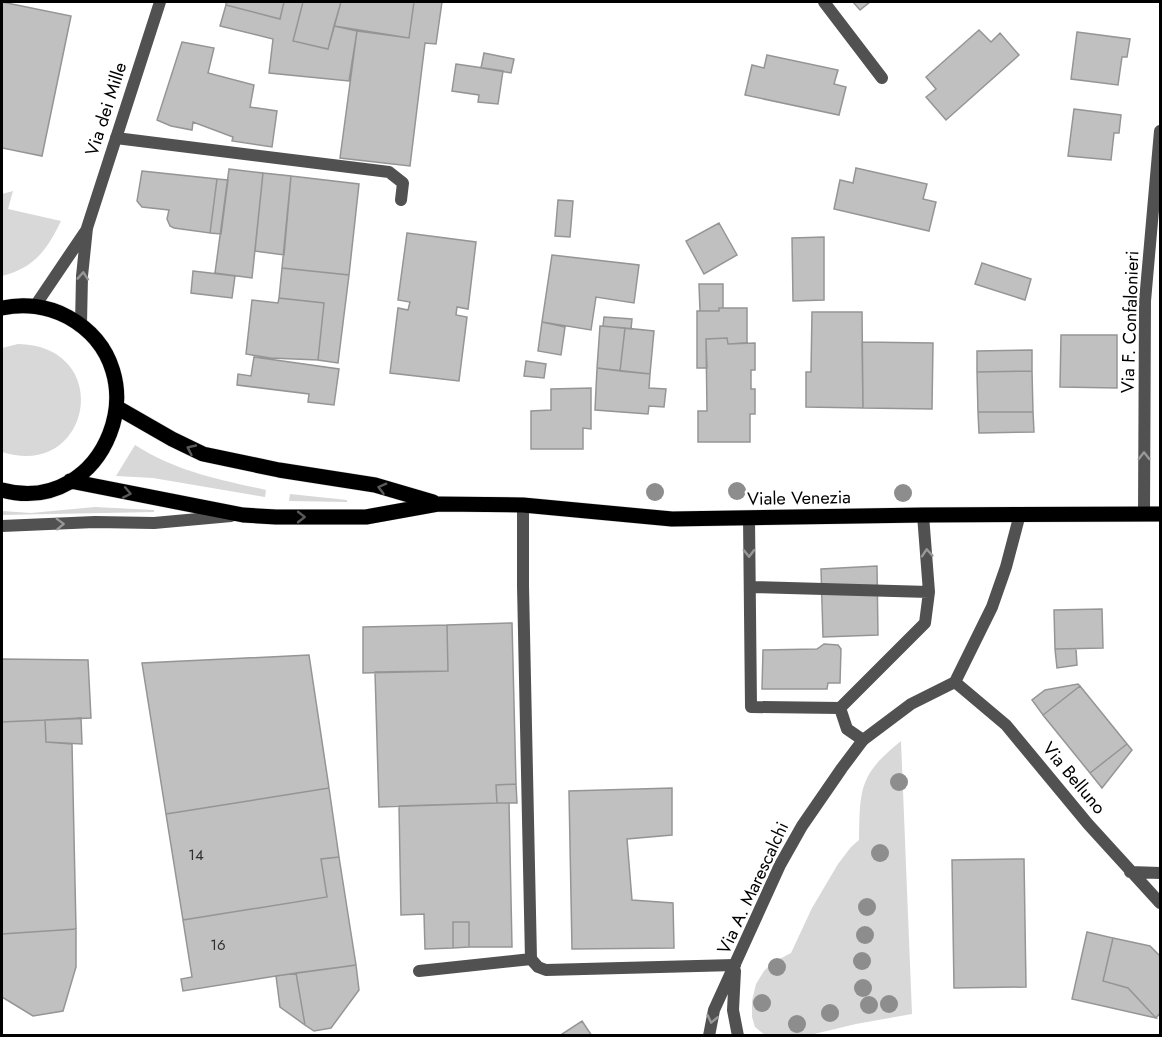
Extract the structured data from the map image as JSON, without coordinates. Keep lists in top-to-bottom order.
{
  "streets": {
    "main road": ["Viale Venezia"],
    "street": [
      "Via dei Mille",
      "Via F. Confalonieri",
      "Via Belluno",
      "Via A. Marescalchi"
    ]
  },
  "crossings": [
    ["Via F. Confalonieri", "Viale Venezia"],
    ["Via Belluno", "Via A. Marescalchi"]
  ],
  "one_way": ["Via F. Confalonieri"],
  "house_numbers": ["14", "16"]
}
